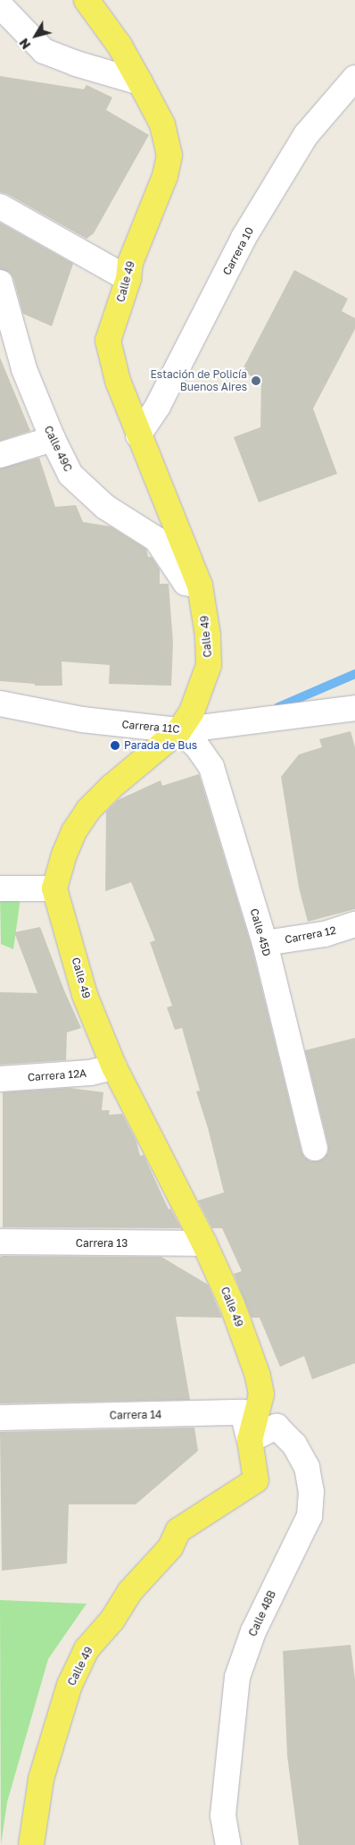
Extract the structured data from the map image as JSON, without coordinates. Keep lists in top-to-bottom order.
{
  "streets": {
    "main road": ["Calle 49"],
    "street": [
      "Carrera 10",
      "Calle 49C",
      "Carrera 11C",
      "Calle 45D",
      "Carrera 12",
      "Carrera 12A",
      "Carrera 13",
      "Carrera 14",
      "Calle 48B"
    ]
  },
  "crossings": [
    ["Carrera 10", "Calle 49"],
    ["Calle 49", "Calle 49C"],
    ["Calle 49", "Carrera 11C"],
    ["Calle 49", "Calle 45D"],
    ["Calle 49", "Carrera 12A"],
    ["Calle 49", "Carrera 13"],
    ["Calle 49", "Carrera 14"],
    ["Calle 49", "Calle 48B"],
    ["Carrera 11C", "Calle 45D"],
    ["Calle 45D", "Carrera 12"],
    ["Carrera 14", "Calle 48B"]
  ],
  "places": ["Estación de Policía Buenos Aires", "Parada de Bus"],
  "north": "bottom left"
}
